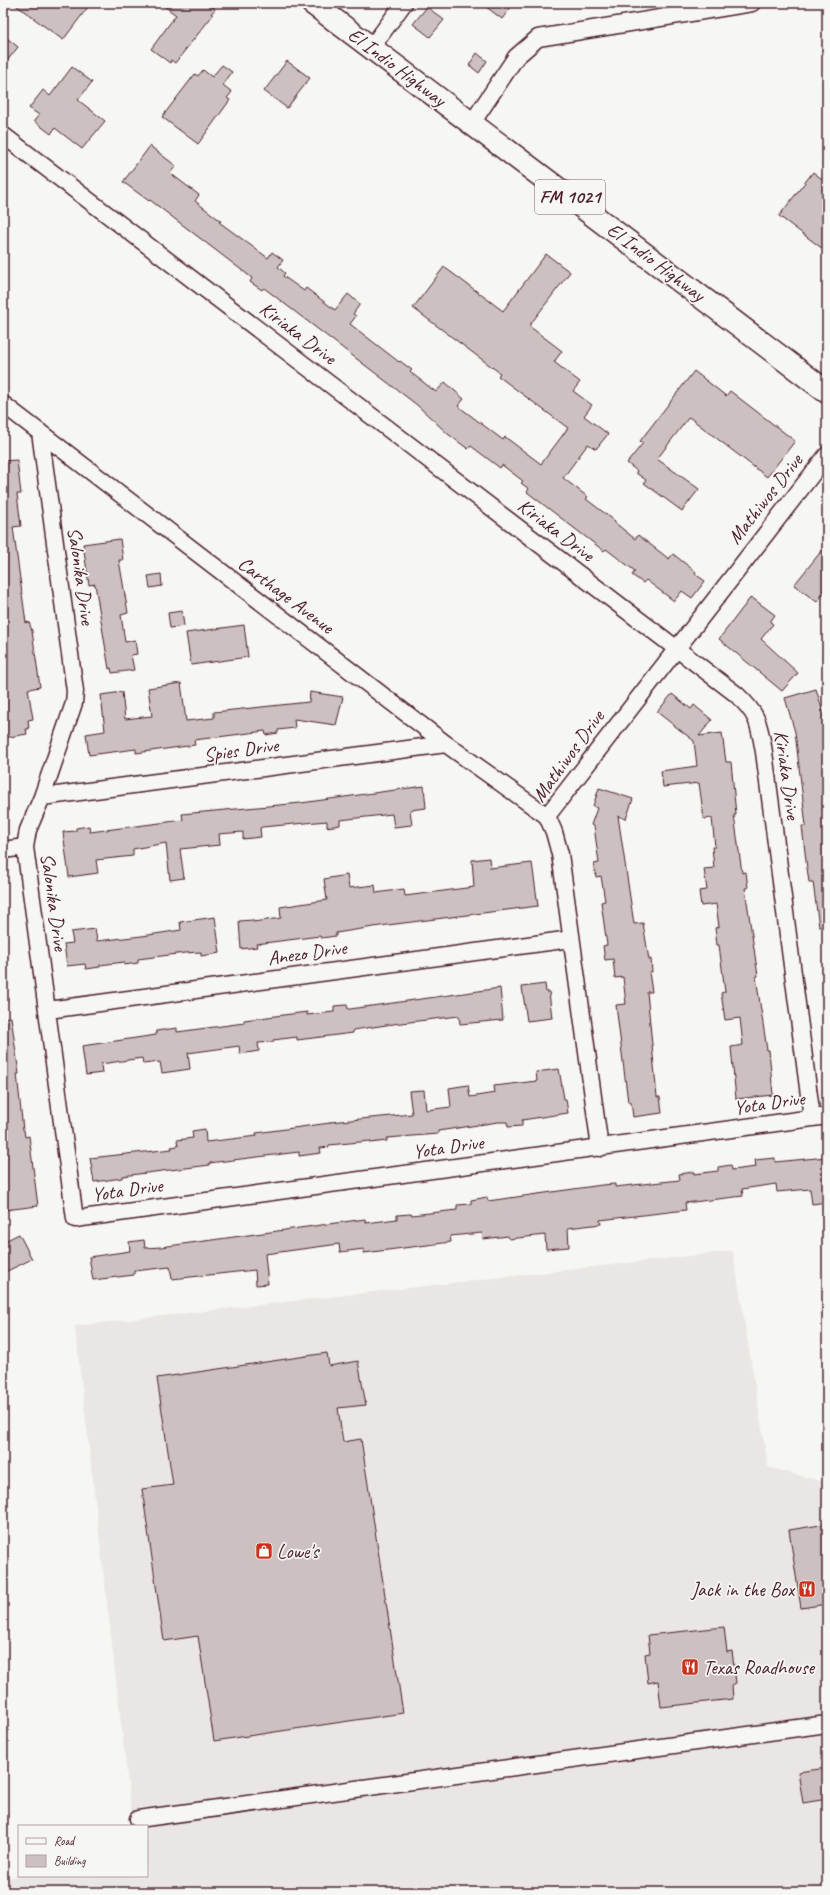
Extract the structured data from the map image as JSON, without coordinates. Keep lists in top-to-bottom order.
{
  "streets": {
    "main road": ["El Indio Highway", "FM 1021"],
    "street": [
      "Kiriaka Drive",
      "Mathiwos Drive",
      "Salonika Drive",
      "Carthage Avenue",
      "Spies Drive",
      "Anezo Drive",
      "Yota Drive"
    ]
  },
  "crossings": [
    ["Kiriaka Drive", "Mathiwos Drive"],
    ["Kiriaka Drive", "Yota Drive"],
    ["Mathiwos Drive", "Carthage Avenue"],
    ["Mathiwos Drive", "Anezo Drive"],
    ["Mathiwos Drive", "Yota Drive"],
    ["Salonika Drive", "Carthage Avenue"],
    ["Salonika Drive", "Spies Drive"],
    ["Salonika Drive", "Anezo Drive"],
    ["Salonika Drive", "Yota Drive"],
    ["Carthage Avenue", "Spies Drive"]
  ],
  "places": {
    "shop": ["Lowe's"],
    "restaurant": ["Jack in the Box", "Texas Roadhouse"]
  },
  "legend": ["Road", "Building"]
}
